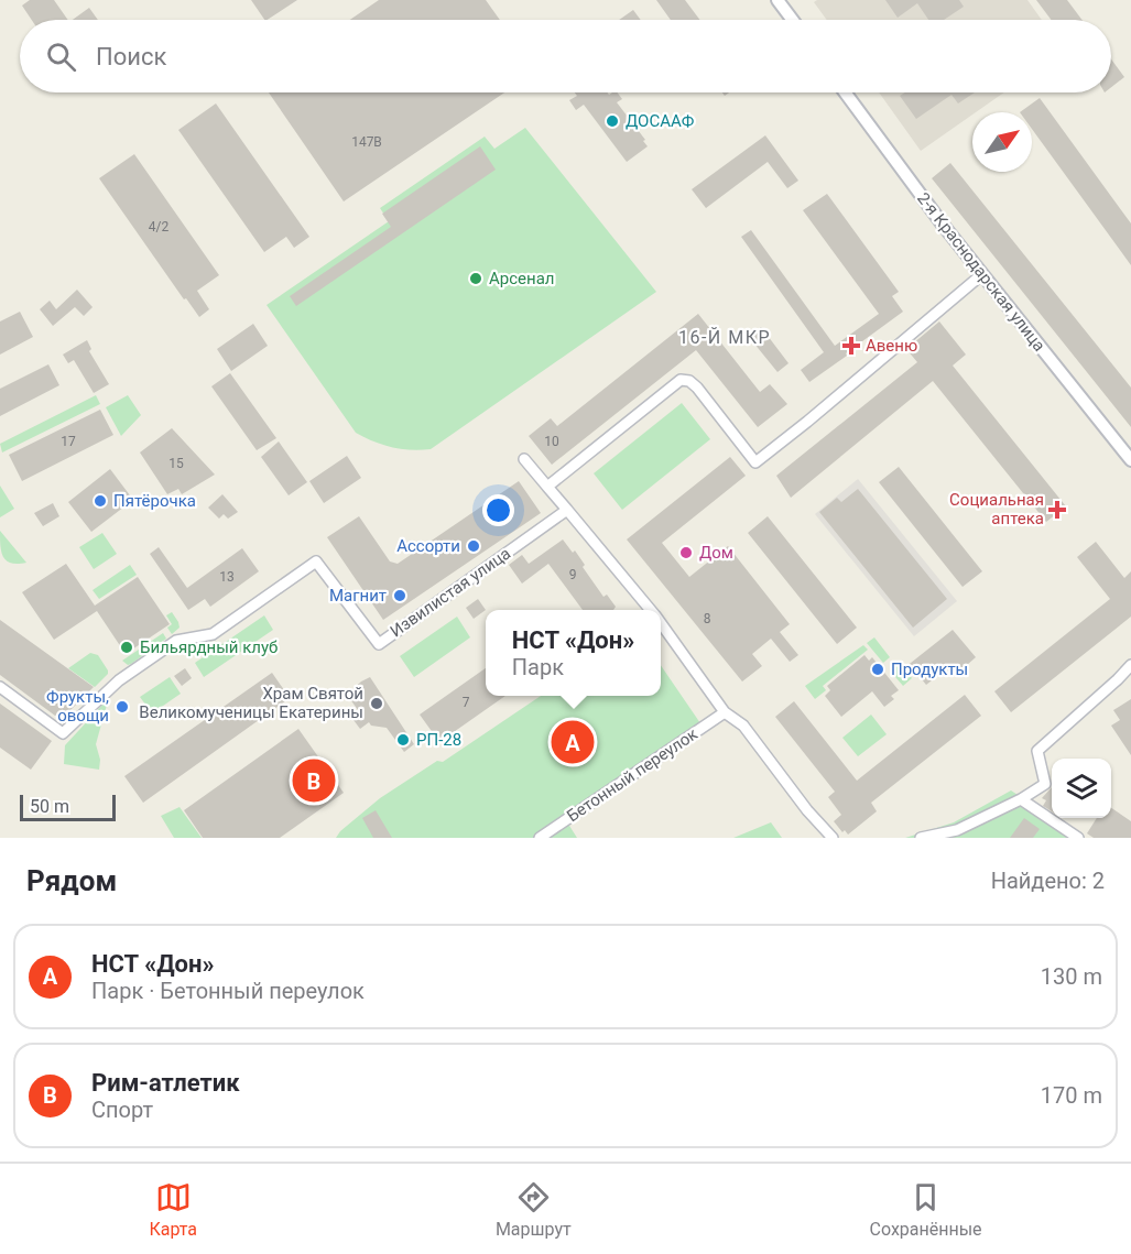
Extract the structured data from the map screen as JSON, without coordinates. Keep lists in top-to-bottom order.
{
  "streets": {
    "street": ["2-я Краснодарская улица", "Извилистая улица", "Бетонный переулок"]
  },
  "districts": ["16-Й МКР"],
  "places": {
    "other": [
      "ДОСААФ",
      "Арсенал",
      "Пятёрочка",
      "Ассорти",
      "Дом",
      "Магнит",
      "Бильярдный клуб",
      "Продукты",
      "Храм Святой Великомученицы Екатерины",
      "Фрукты, овощи",
      "РП-28"
    ],
    "health": ["Авеню", "Социальная аптека"]
  },
  "house_numbers": [
    "147В",
    "4/2",
    "17",
    "10",
    "15",
    "9",
    "13",
    "8",
    "7"
  ],
  "scale_bar": "50 m",
  "north": "top right",
  "page": {
    "search": "Поиск",
    "popup": ["НСТ «Дон»", "Парк"],
    "pins": ["A", "B"],
    "scale": "50 m",
    "heading": ["Рядом", "Найдено: 2"],
    "list": [
      {
        "mark": "A",
        "name": "НСТ «Дон»",
        "note": "Парк · Бетонный переулок",
        "value": "130 m"
      },
      {
        "mark": "B",
        "name": "Рим-атлетик",
        "note": "Спорт",
        "value": "170 m"
      }
    ],
    "nav": ["Карта", "Маршрут", "Сохранённые"]
  }
}
